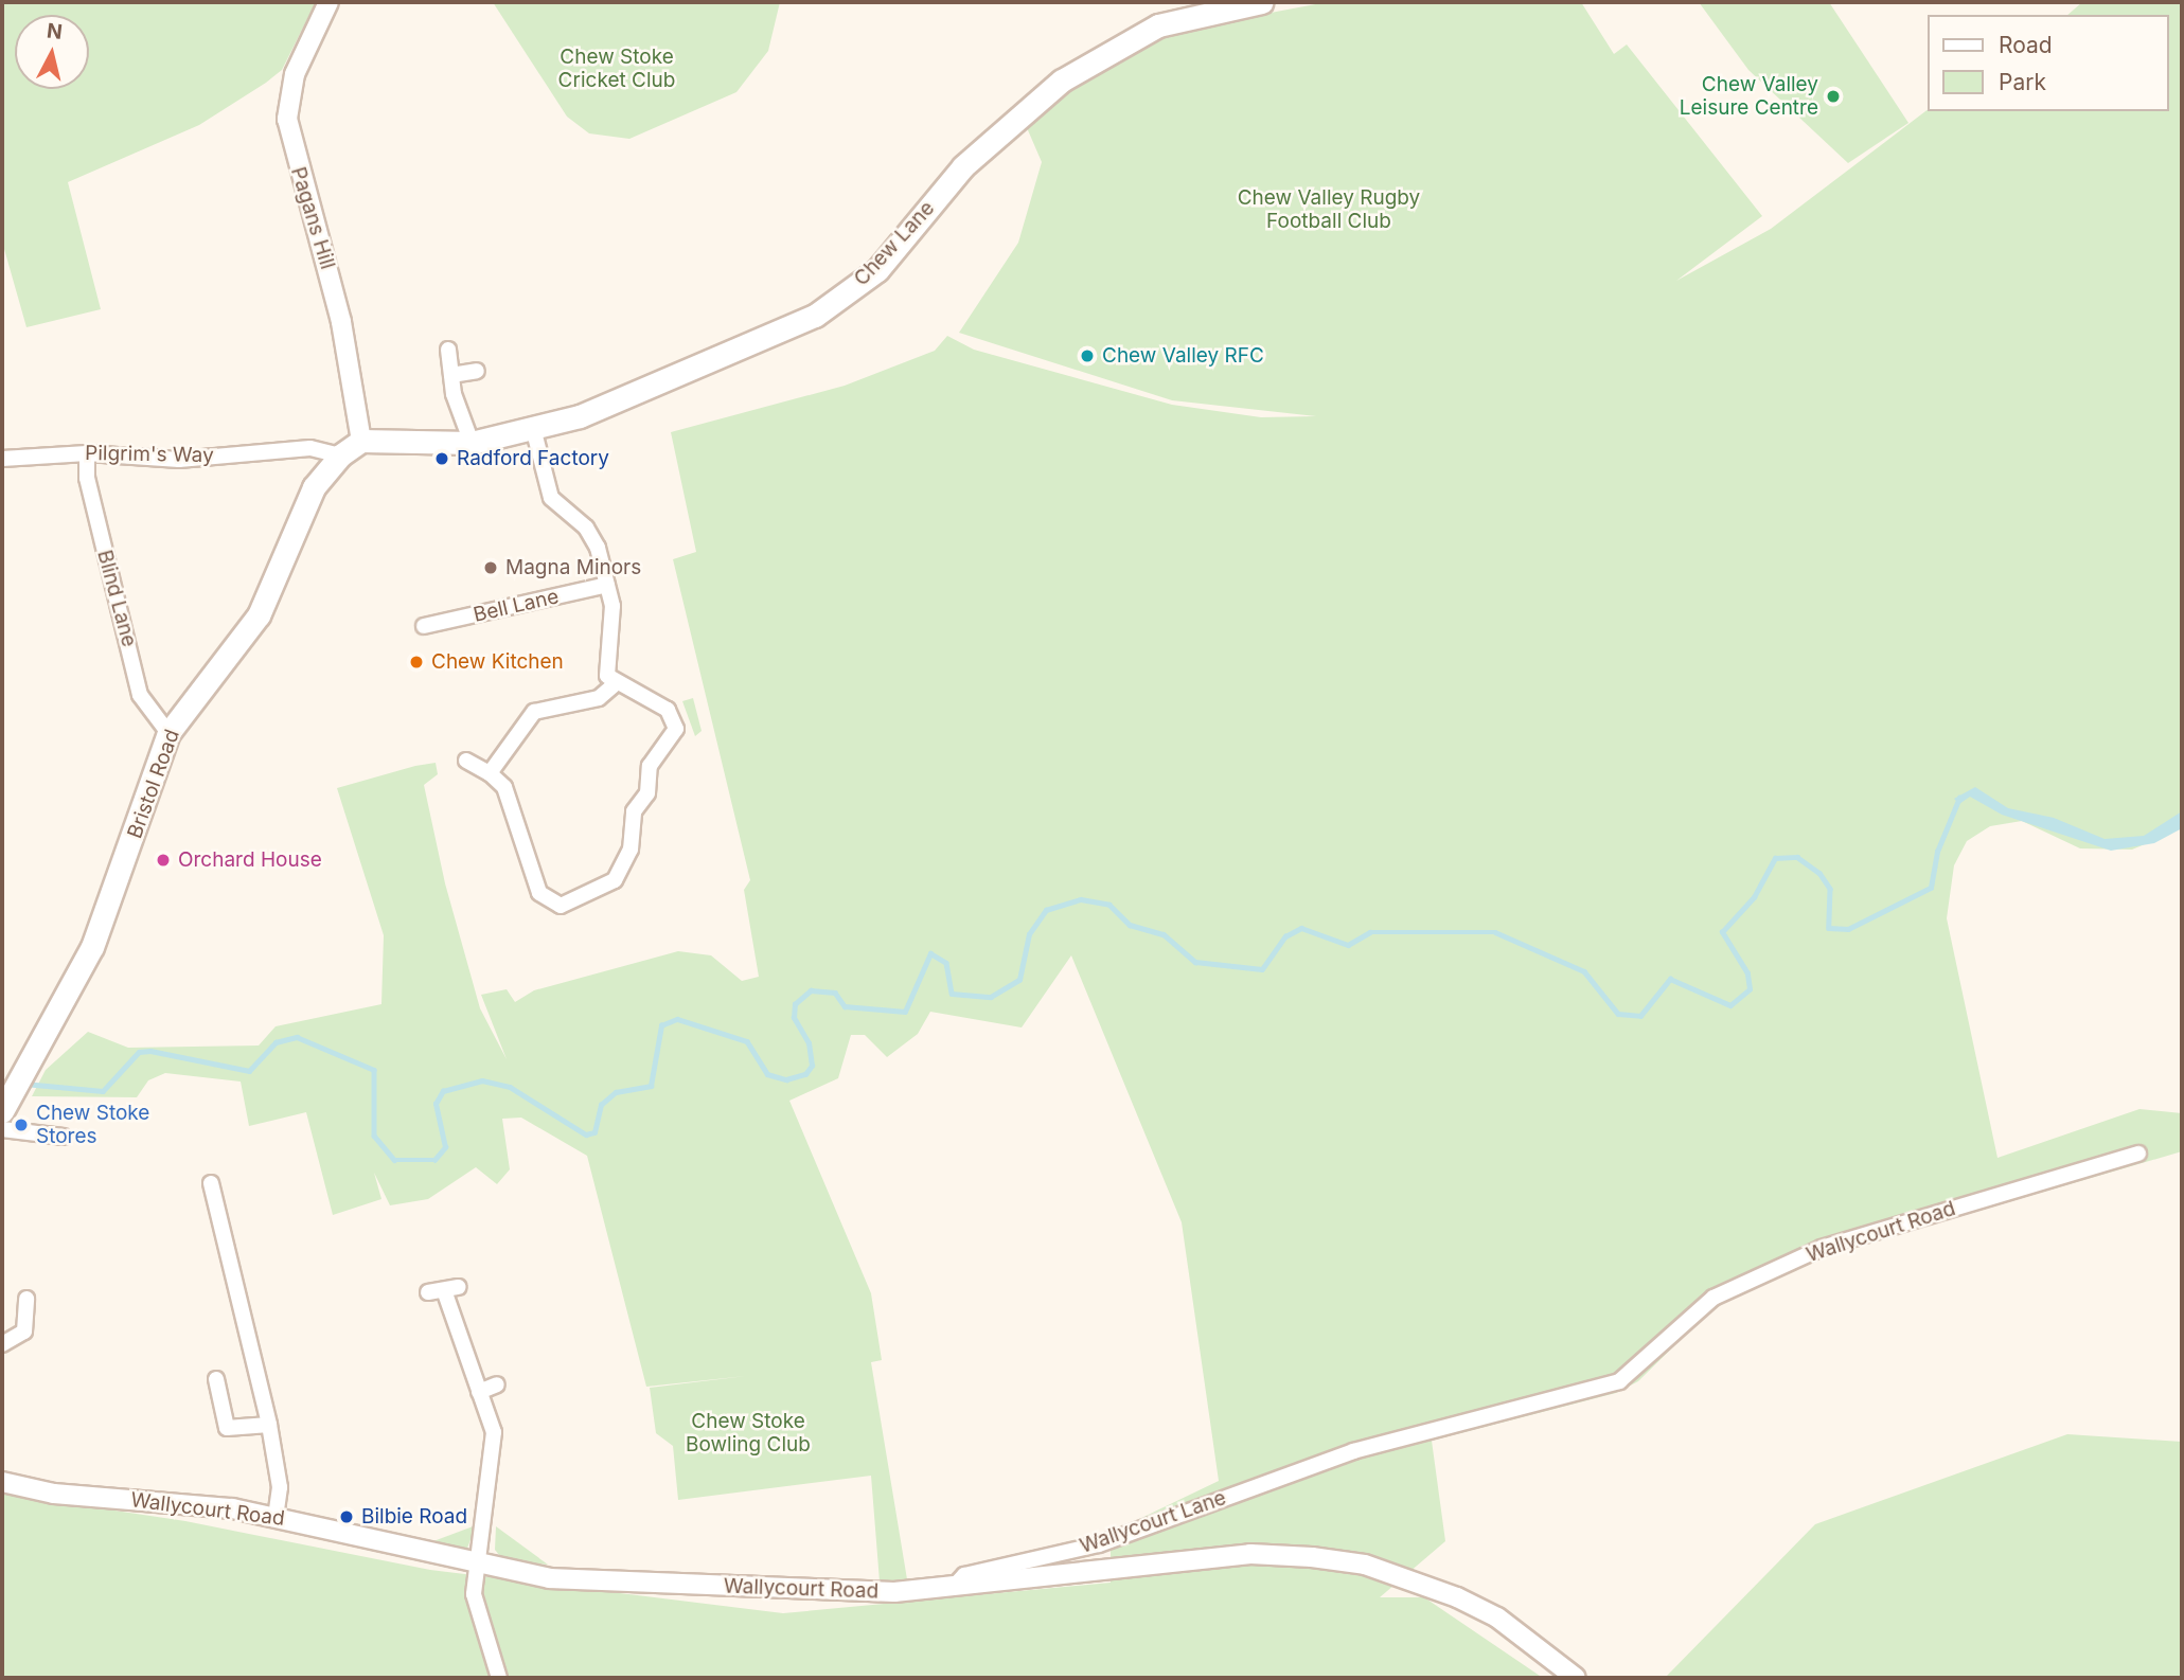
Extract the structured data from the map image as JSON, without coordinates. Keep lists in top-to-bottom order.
{
  "streets": {
    "main road": ["Chew Lane", "Bristol Road"],
    "street": [
      "Pagans Hill",
      "Pilgrim's Way",
      "Blind Lane",
      "Bell Lane",
      "Wallycourt Road",
      "Wallycourt Lane"
    ]
  },
  "crossings": [
    ["Pagans Hill", "Chew Lane"],
    ["Pagans Hill", "Bristol Road"],
    ["Chew Lane", "Bristol Road"],
    ["Pilgrim's Way", "Blind Lane"],
    ["Pilgrim's Way", "Bristol Road"],
    ["Blind Lane", "Bristol Road"],
    ["Wallycourt Road", "Wallycourt Lane"]
  ],
  "parks": ["Chew Stoke Cricket Club", "Chew Valley Rugby Football Club", "Chew Stoke Bowling Club"],
  "places": [
    "Chew Valley Leisure Centre",
    "Chew Valley RFC",
    "Radford Factory",
    "Magna Minors",
    "Chew Kitchen",
    "Orchard House",
    "Chew Stoke Stores",
    "Bilbie Road"
  ],
  "legend": ["Road", "Park"],
  "north": "top"
}
